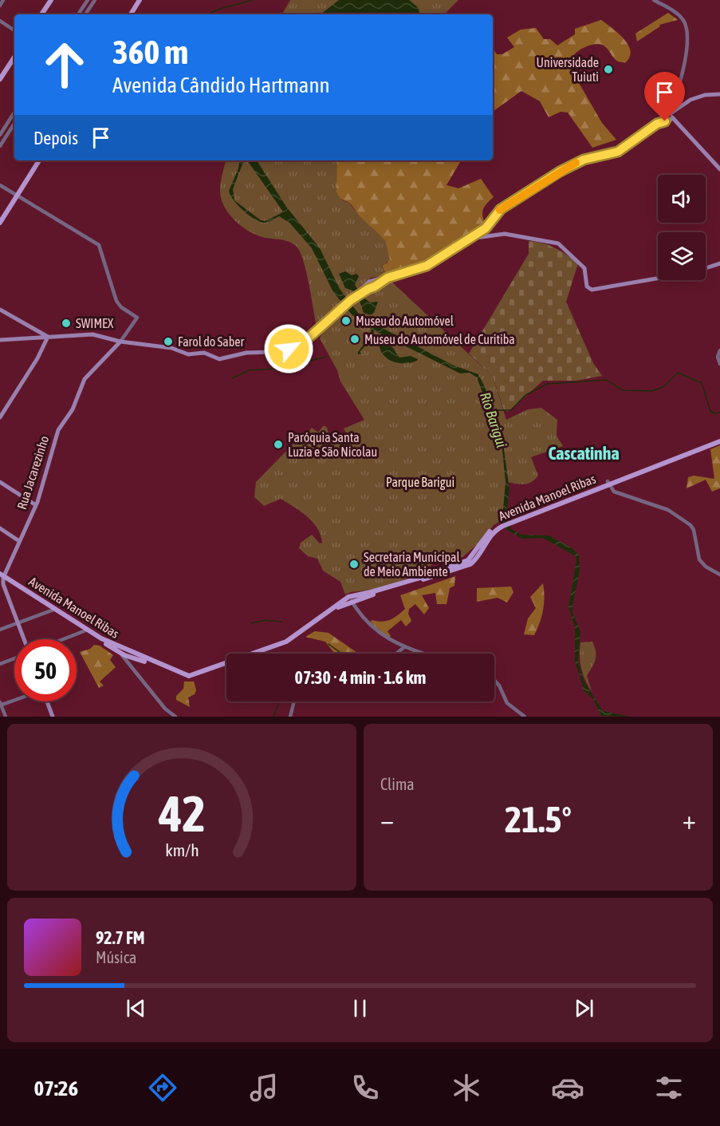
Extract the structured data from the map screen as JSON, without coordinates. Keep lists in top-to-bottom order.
{
  "streets": {
    "main road": ["Rua Jacarezinho", "Avenida Manoel Ribas"]
  },
  "crossings": [
    ["Rua Jacarezinho", "Avenida Manoel Ribas"]
  ],
  "districts": ["Cascatinha"],
  "water": ["Rio Barigui"],
  "parks": ["Parque Barigui"],
  "places": [
    "Universidade Tuiuti",
    "Museu do Automóvel",
    "SWIMEX",
    "Museu do Automóvel de Curitiba",
    "Farol do Saber",
    "Paróquia Santa Luzia e São Nicolau",
    "Secretaria Municipal de Meio Ambiente"
  ],
  "page": {
    "turn": ["360 m", "Avenida Cândido Hartmann"],
    "then": "Depois",
    "limit": "50",
    "trip": "07:30 · 4 min · 1.6 km",
    "tile": "Clima",
    "heat": ["−", "21.5°", "+"],
    "song": ["92.7 FM", "Música"],
    "tabs": "07:26",
    "gauge": ["42", "km/h"]
  }
}
